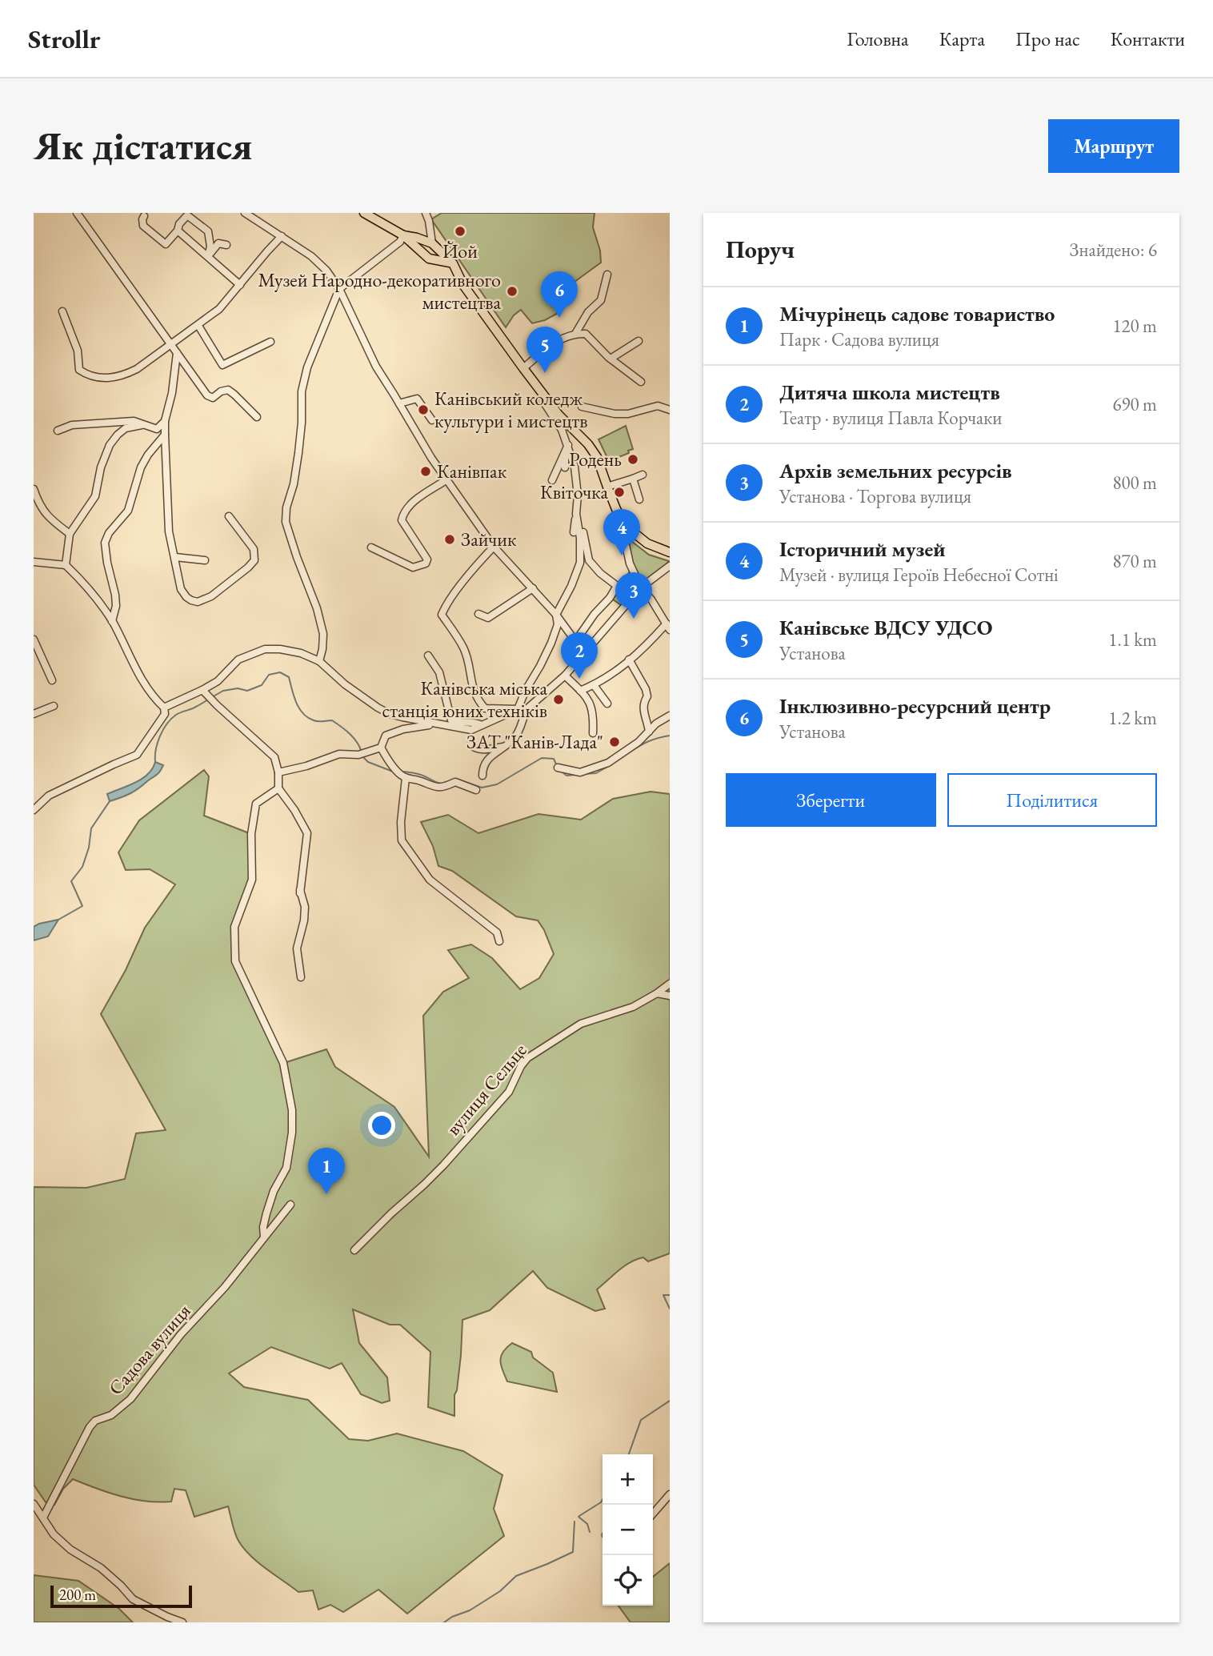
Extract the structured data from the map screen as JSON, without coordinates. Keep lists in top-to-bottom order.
{
  "streets": {
    "street": ["вулиця Сельце", "Садова вулиця"]
  },
  "places": [
    "Йой",
    "Музей Народно-декоративного мистецтва",
    "Канівський коледж культури і мистецтв",
    "Родень",
    "Канівпак",
    "Квіточка",
    "Зайчик",
    "Канівська міська станція юних техніків",
    "ЗАТ \"Канів-Лада\""
  ],
  "scale_bar": "200 m",
  "page": {
    "header": "Strollr",
    "nav": [
      "Головна",
      "Карта",
      "Про нас",
      "Контакти"
    ],
    "buttons": [
      "Маршрут",
      ["Зберегти", "Поділитися"]
    ],
    "title": "Як дістатися",
    "heading": ["Поруч", "Знайдено: 6"],
    "pins": [
      "6",
      "5",
      "4",
      "3",
      "2",
      "1"
    ],
    "list": [
      {
        "mark": "1",
        "name": "Мічурінець садове товариство",
        "note": "Парк · Садова вулиця",
        "value": "120 m"
      },
      {
        "mark": "2",
        "name": "Дитяча школа мистецтв",
        "note": "Театр · вулиця Павла Корчаки",
        "value": "690 m"
      },
      {
        "mark": "3",
        "name": "Архів земельних ресурсів",
        "note": "Установа · Торгова вулиця",
        "value": "800 m"
      },
      {
        "mark": "4",
        "name": "Історичний музей",
        "note": "Музей · вулиця Героїв Небесної Сотні",
        "value": "870 m"
      },
      {
        "mark": "5",
        "name": "Канівське ВДСУ УДСО",
        "note": "Установа",
        "value": "1.1 km"
      },
      {
        "mark": "6",
        "name": "Інклюзивно-ресурсний центр",
        "note": "Установа",
        "value": "1.2 km"
      }
    ],
    "map_buttons": ["+", "−"],
    "scale": "200 m"
  }
}
